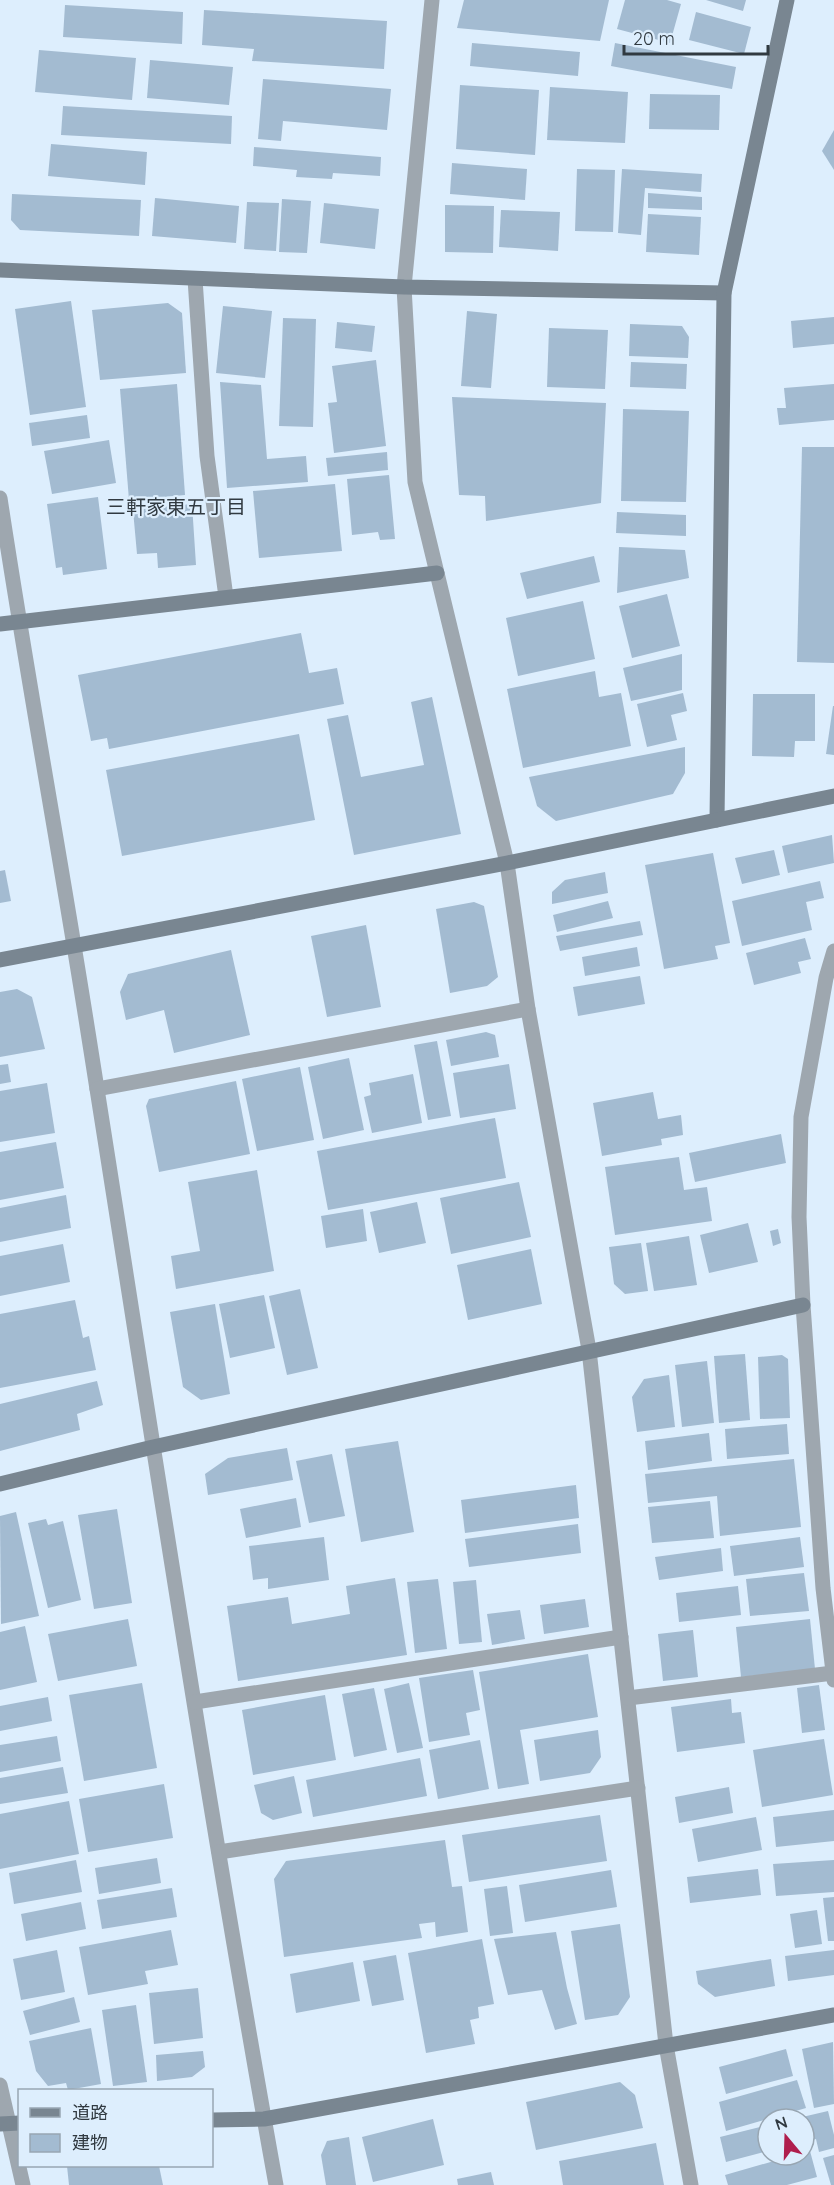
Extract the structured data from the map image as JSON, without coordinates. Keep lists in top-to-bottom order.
{
  "districts": ["三軒家東五丁目"],
  "legend": ["道路", "建物"],
  "scale_bar": "20 m",
  "north": "top"
}
